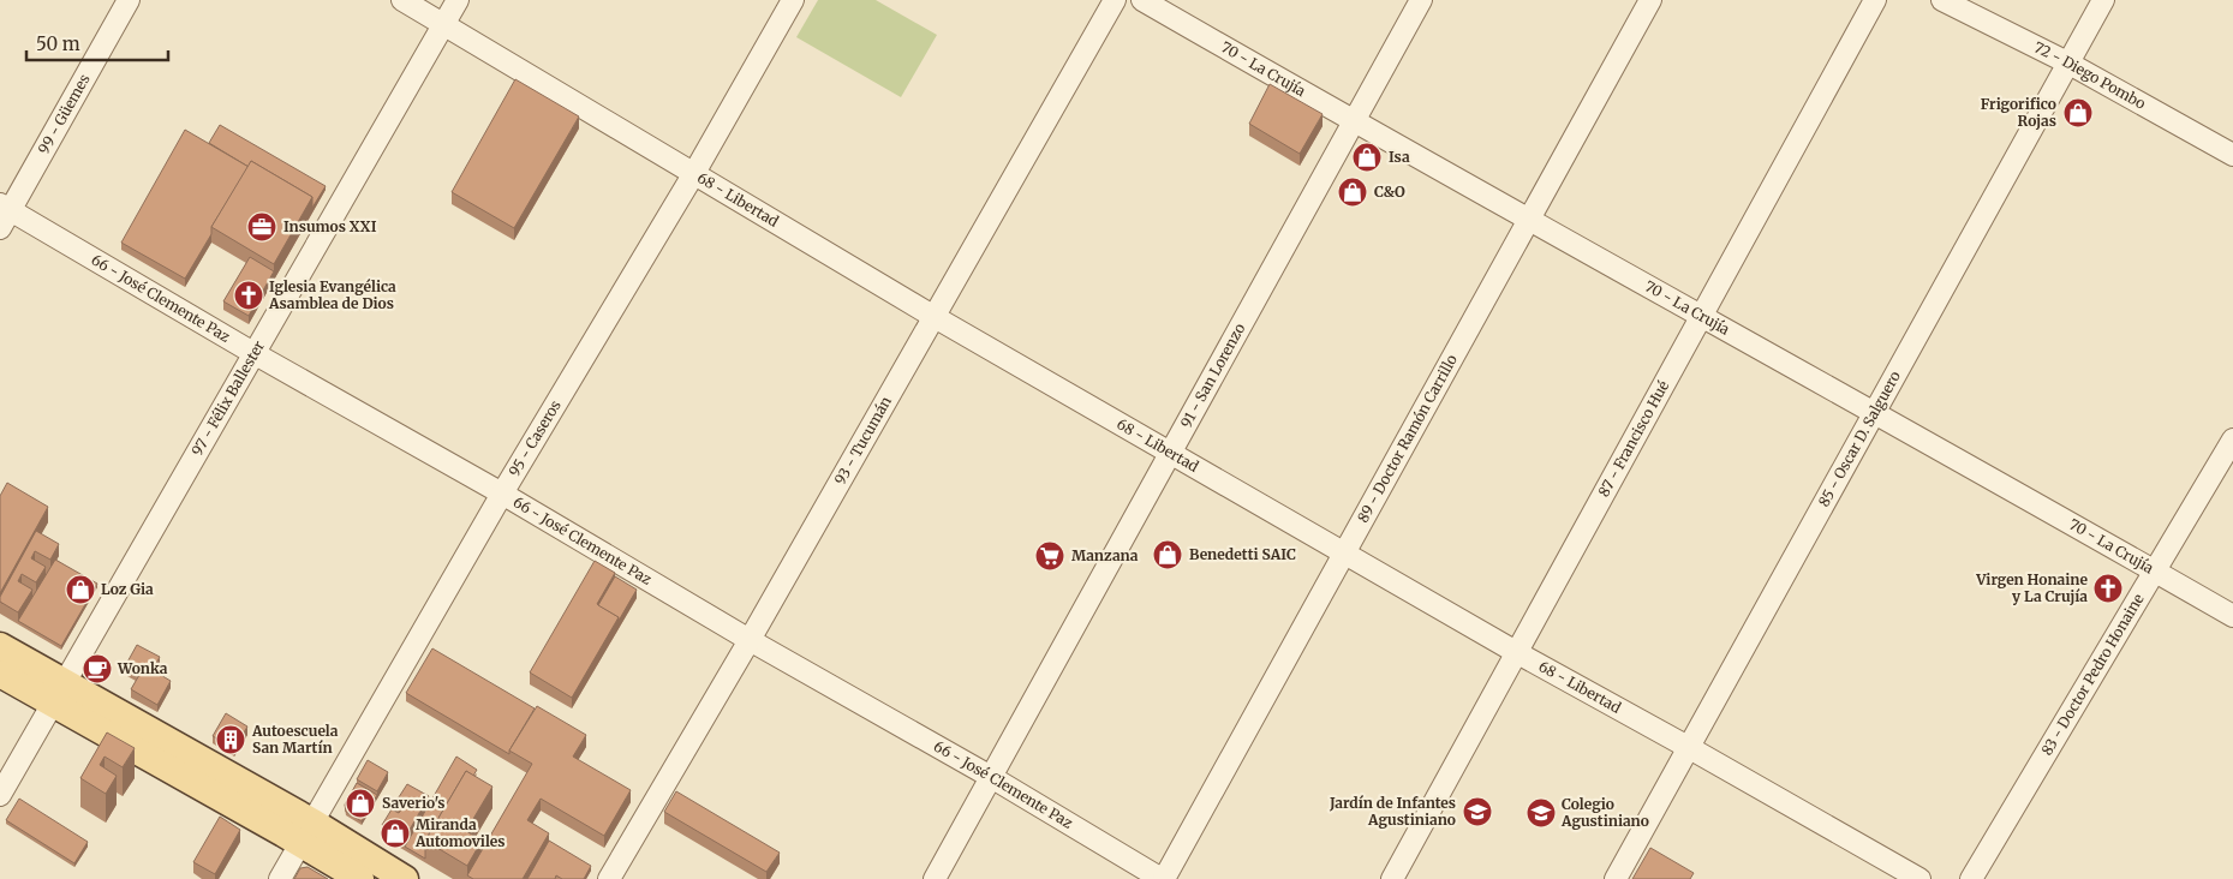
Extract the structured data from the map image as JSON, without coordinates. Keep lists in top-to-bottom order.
{
  "streets": {
    "street": [
      "70 - La Crujía",
      "72 - Diego Pombo",
      "99 - Güemes",
      "68 - Libertad",
      "66 - José Clemente Paz",
      "91 - San Lorenzo",
      "97 - Félix Ballester",
      "95 - Caseros",
      "89 - Doctor Ramón Carrillo",
      "87 - Francisco Hué",
      "85 - Oscar D. Salguero",
      "93 - Tucumán",
      "83 - Doctor Pedro Honaine"
    ]
  },
  "crossings": [
    ["70 - La Crujía", "91 - San Lorenzo"],
    ["70 - La Crujía", "89 - Doctor Ramón Carrillo"],
    ["70 - La Crujía", "87 - Francisco Hué"],
    ["70 - La Crujía", "85 - Oscar D. Salguero"],
    ["70 - La Crujía", "83 - Doctor Pedro Honaine"],
    ["72 - Diego Pombo", "85 - Oscar D. Salguero"],
    ["99 - Güemes", "66 - José Clemente Paz"],
    ["68 - Libertad", "91 - San Lorenzo"],
    ["68 - Libertad", "97 - Félix Ballester"],
    ["68 - Libertad", "95 - Caseros"],
    ["68 - Libertad", "89 - Doctor Ramón Carrillo"],
    ["68 - Libertad", "87 - Francisco Hué"],
    ["68 - Libertad", "85 - Oscar D. Salguero"],
    ["68 - Libertad", "93 - Tucumán"],
    ["66 - José Clemente Paz", "91 - San Lorenzo"],
    ["66 - José Clemente Paz", "97 - Félix Ballester"],
    ["66 - José Clemente Paz", "95 - Caseros"],
    ["66 - José Clemente Paz", "89 - Doctor Ramón Carrillo"],
    ["66 - José Clemente Paz", "93 - Tucumán"]
  ],
  "places": {
    "shop": [
      "Frigorifico Rojas",
      "Isa",
      "C&O",
      "Benedetti SAIC",
      "Loz Gia",
      "Saverio's",
      "Miranda Automoviles"
    ],
    "office": ["Insumos XXI"],
    "church": ["Iglesia Evangélica Asamblea de Dios", "Virgen Honaine y La Crujía"],
    "supermarket": ["Manzana"],
    "cafe": ["Wonka"],
    "building": ["Autoescuela San Martín"],
    "school or university": ["Jardín de Infantes Agustiniano", "Colegio Agustiniano"]
  },
  "scale_bar": "50 m"
}
